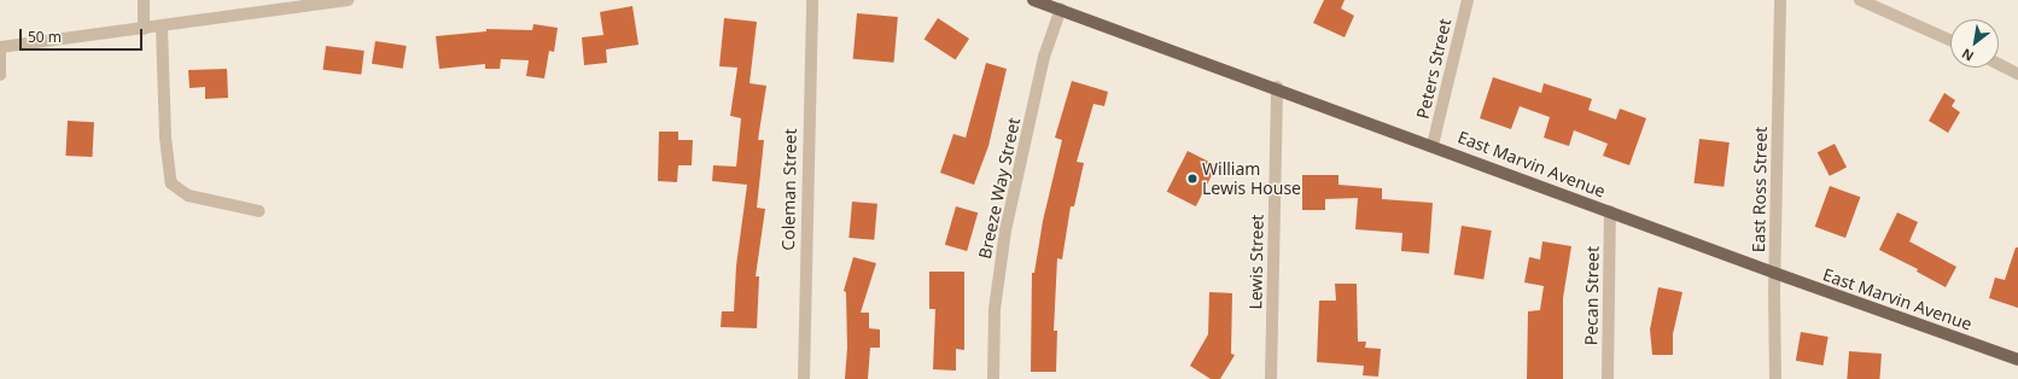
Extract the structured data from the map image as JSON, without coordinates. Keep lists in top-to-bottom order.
{
  "streets": {
    "main road": ["East Marvin Avenue"],
    "street": [
      "Peters Street",
      "Breeze Way Street",
      "Coleman Street",
      "East Ross Street",
      "Lewis Street",
      "Pecan Street"
    ]
  },
  "crossings": [
    ["Peters Street", "East Marvin Avenue"],
    ["East Marvin Avenue", "Breeze Way Street"],
    ["East Marvin Avenue", "East Ross Street"],
    ["East Marvin Avenue", "Lewis Street"],
    ["East Marvin Avenue", "Pecan Street"]
  ],
  "places": ["William Lewis House"],
  "scale_bar": "50 m",
  "north": "bottom left"
}
